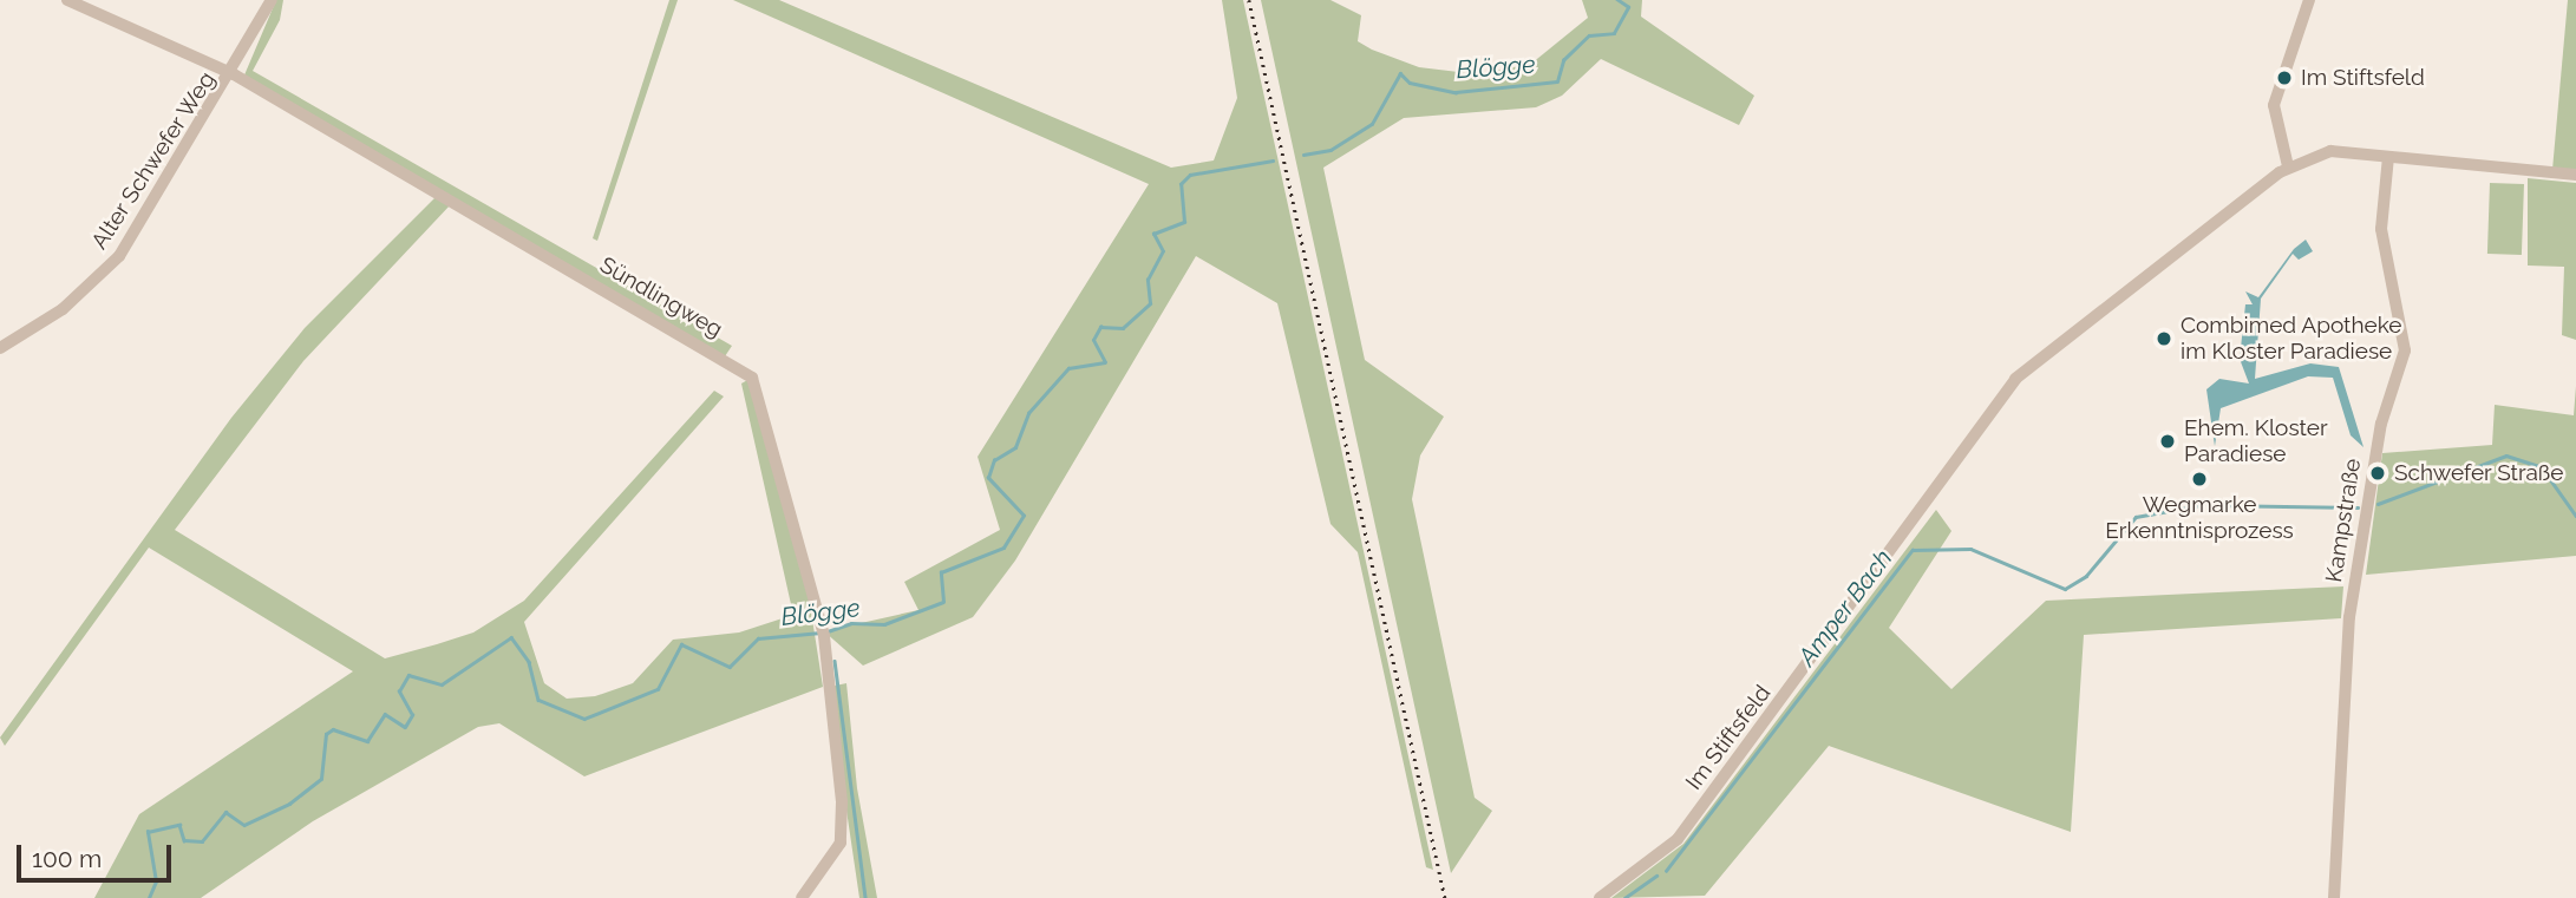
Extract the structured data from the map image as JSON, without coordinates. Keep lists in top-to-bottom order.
{
  "streets": {
    "street": [
      "Alter Schwefer Weg",
      "Sündlingweg",
      "Kampstraße",
      "Im Stiftsfeld"
    ]
  },
  "crossings": [
    ["Alter Schwefer Weg", "Sündlingweg"]
  ],
  "water": ["Blögge", "Amper Bach"],
  "places": [
    "Im Stiftsfeld",
    "Combimed Apotheke im Kloster Paradiese",
    "Ehem. Kloster Paradiese",
    "Schwefer Straße",
    "Wegmarke Erkenntnisprozess"
  ],
  "scale_bar": "100 m"
}
